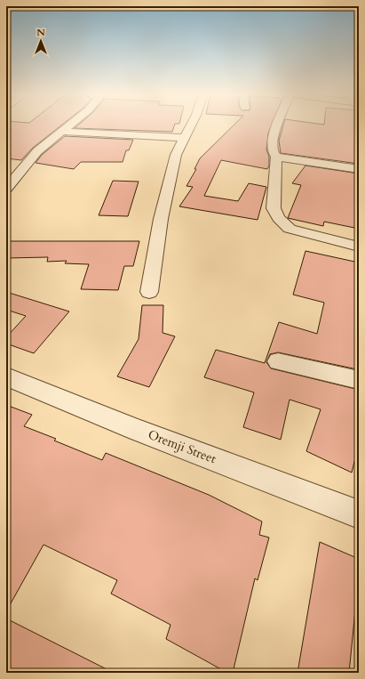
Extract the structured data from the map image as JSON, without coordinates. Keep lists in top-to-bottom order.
{
  "streets": {
    "street": ["Oremji Street"]
  },
  "north": "top"
}
